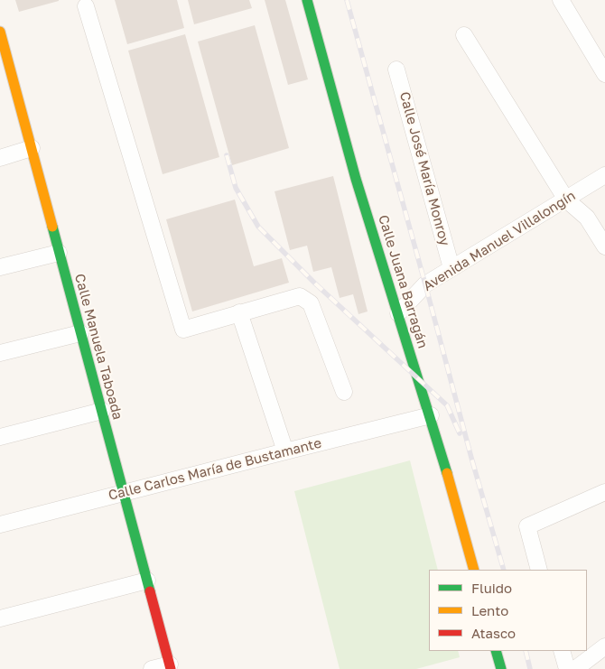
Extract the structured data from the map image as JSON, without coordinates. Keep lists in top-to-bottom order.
{
  "streets": {
    "street": [
      "Calle José María Monroy",
      "Avenida Manuel Villalongín",
      "Calle Juana Barragán",
      "Calle Manuela Taboada",
      "Calle Carlos María de Bustamante"
    ]
  },
  "crossings": [
    ["Calle José María Monroy", "Avenida Manuel Villalongín"],
    ["Avenida Manuel Villalongín", "Calle Juana Barragán"],
    ["Calle Juana Barragán", "Calle Carlos María de Bustamante"],
    ["Calle Manuela Taboada", "Calle Carlos María de Bustamante"]
  ],
  "legend": ["Fluido", "Lento", "Atasco"]
}
